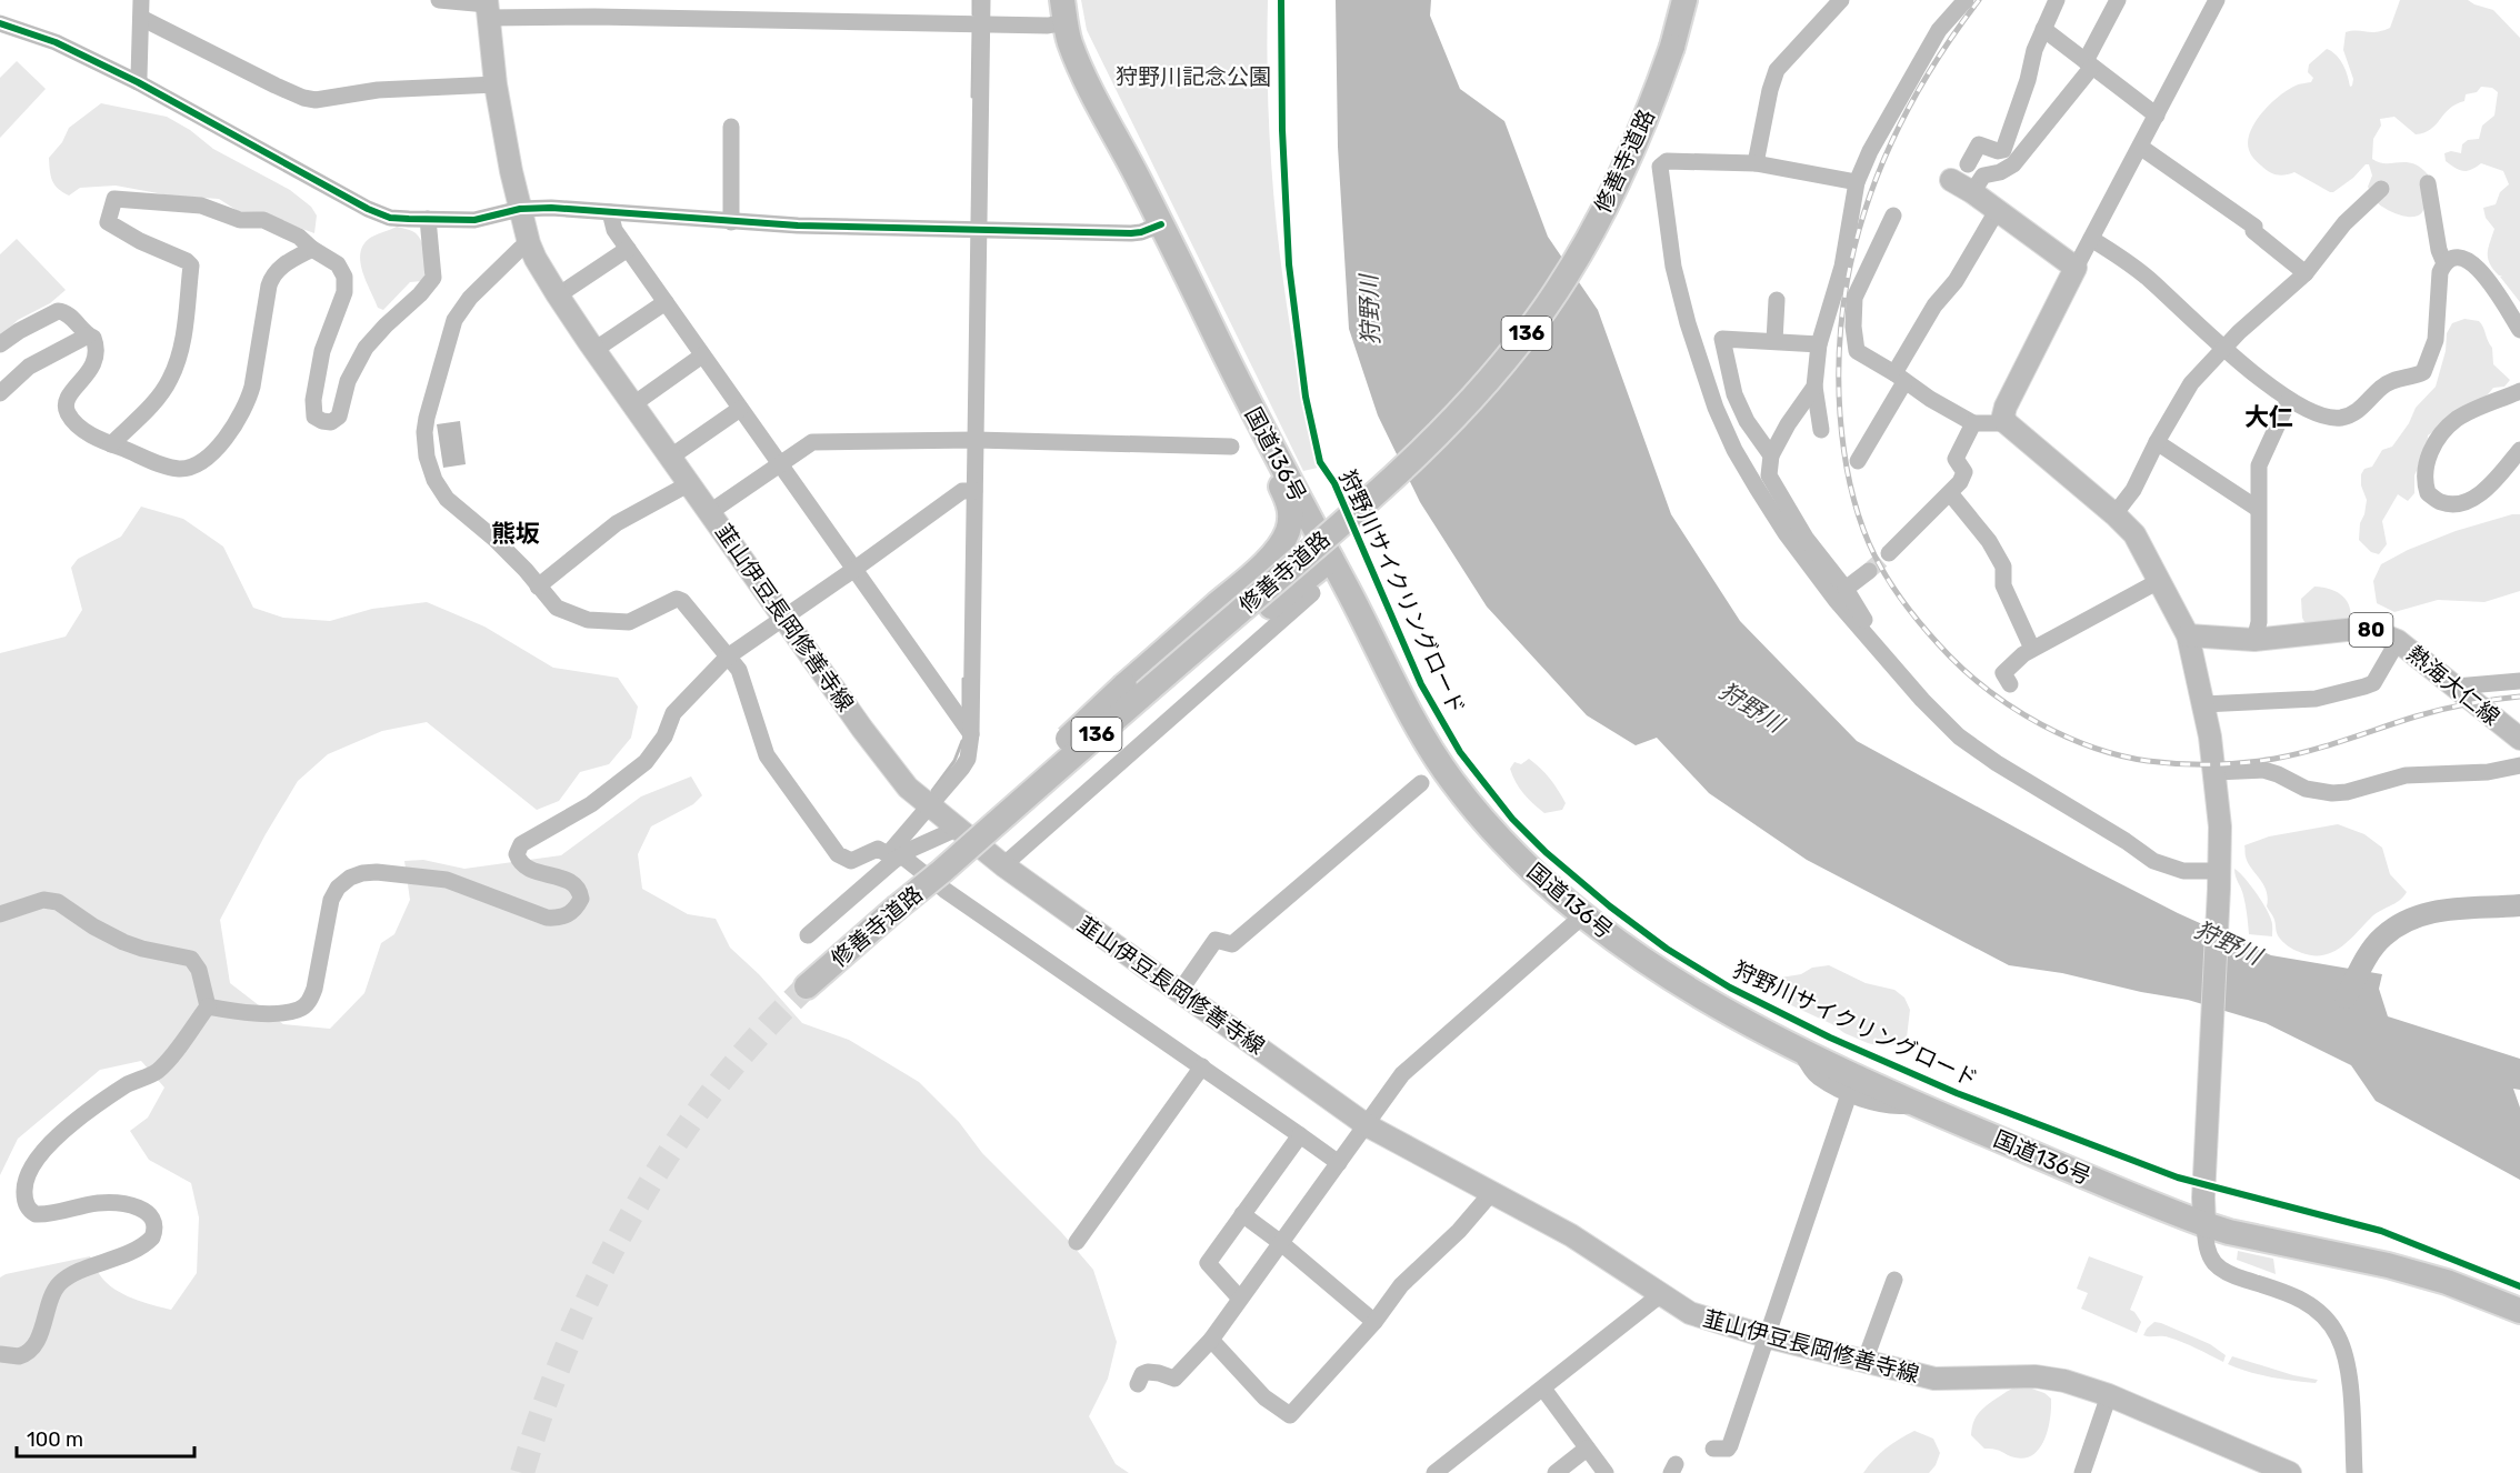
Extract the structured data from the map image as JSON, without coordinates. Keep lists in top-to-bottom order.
{
  "streets": {
    "highway": ["修善寺道路", "136", "国道136号"],
    "main road": ["韮山伊豆長岡修善寺線", "80", "熱海大仁線"],
    "cycle path": ["狩野川サイクリングロード"]
  },
  "districts": ["大仁", "熊坂"],
  "water": ["狩野川"],
  "parks": ["狩野川記念公園"],
  "scale_bar": "100 m"
}
